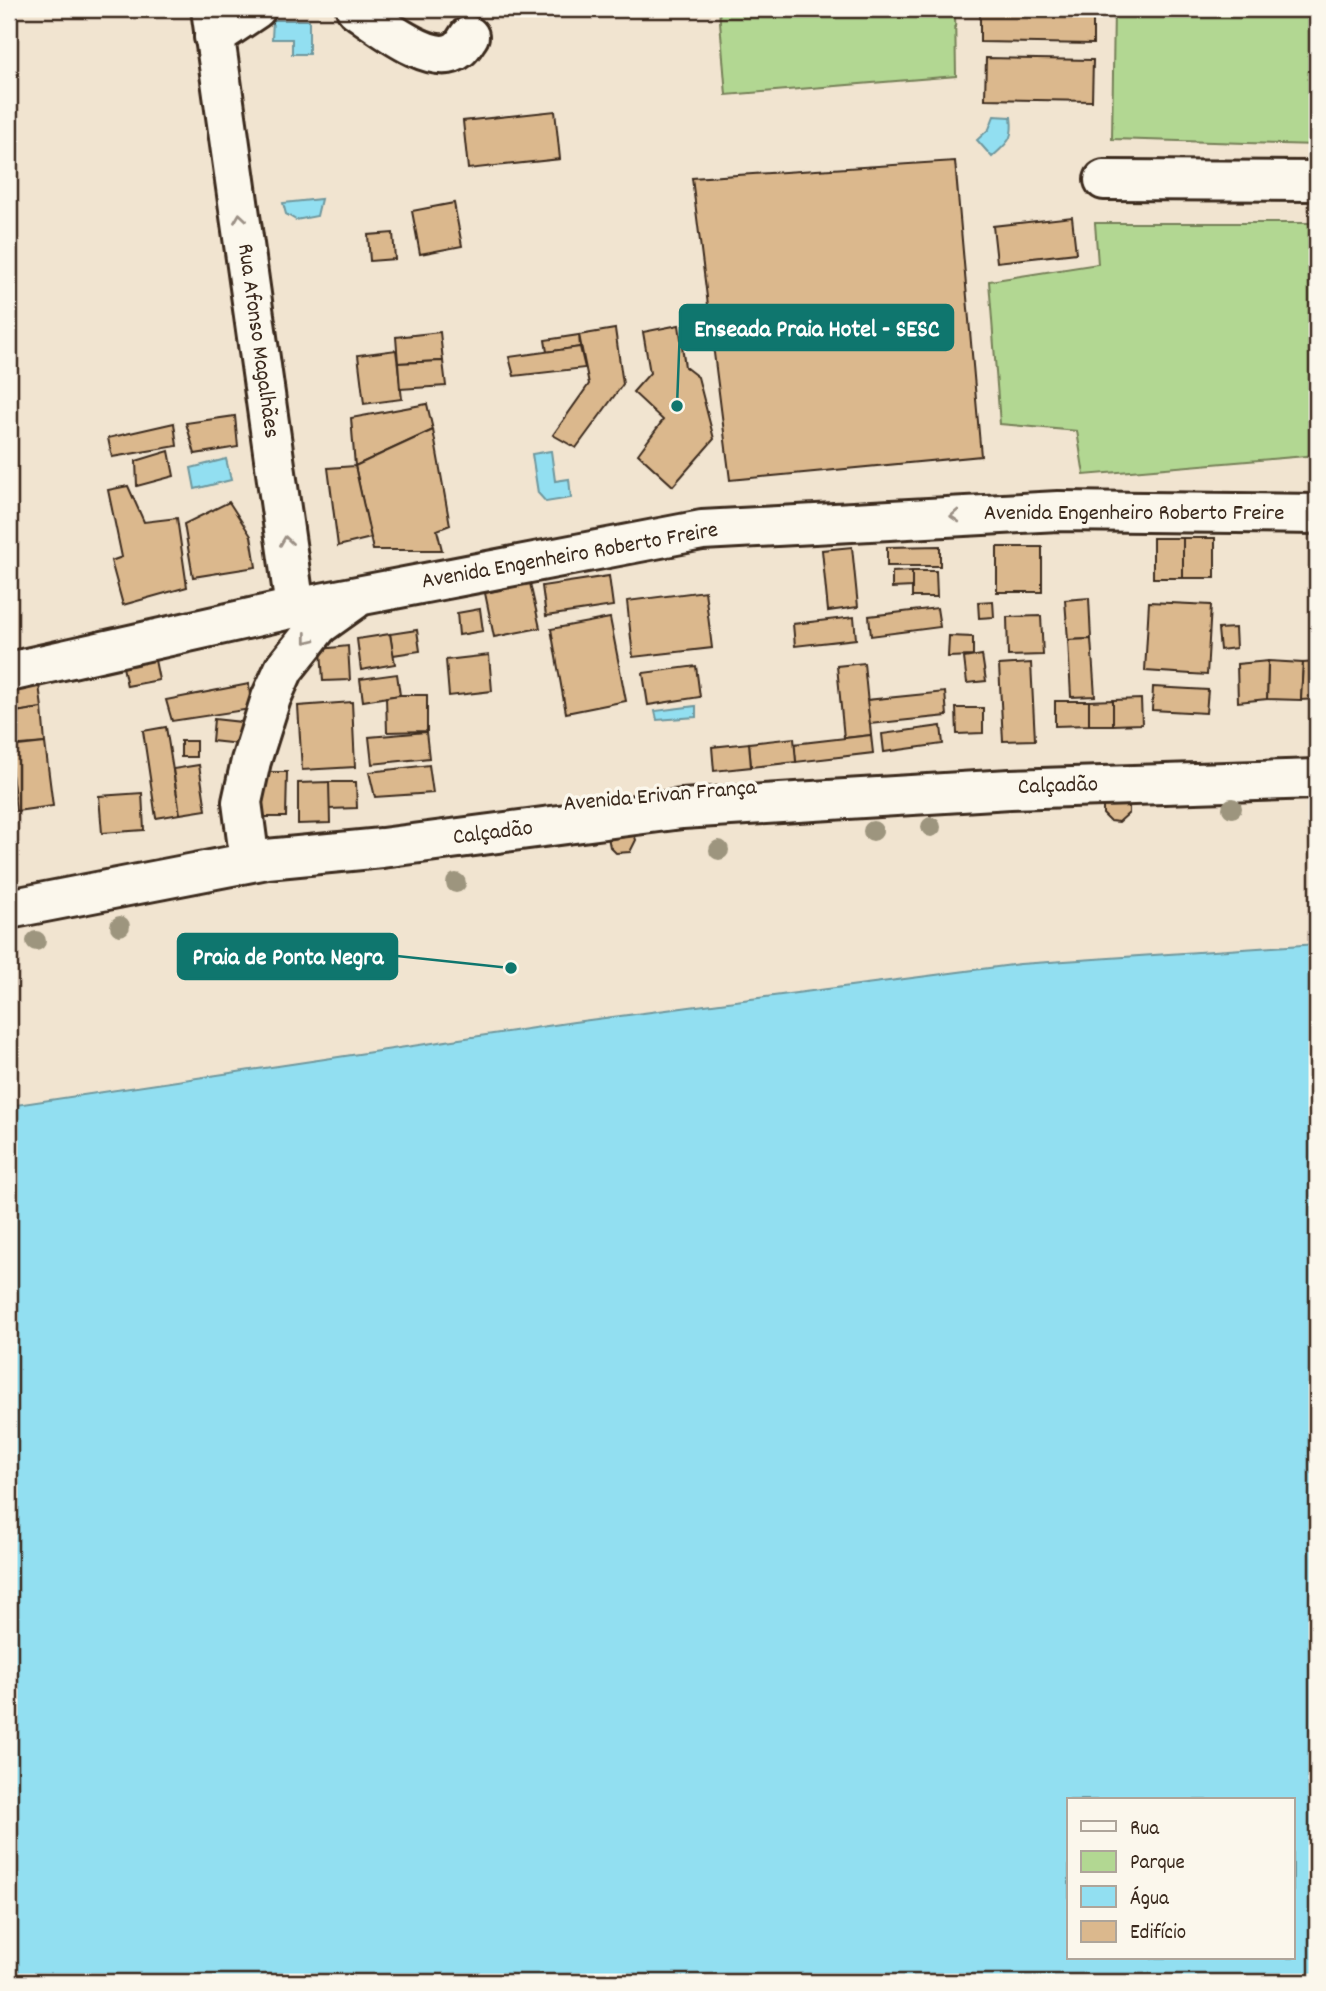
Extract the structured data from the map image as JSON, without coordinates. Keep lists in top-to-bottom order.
{
  "streets": {
    "street": [
      "Rua Afonso Magalhães",
      "Avenida Engenheiro Roberto Freire",
      "Calçadão",
      "Avenida Erivan França"
    ]
  },
  "crossings": [
    ["Avenida Engenheiro Roberto Freire", "Avenida Erivan França"]
  ],
  "one_way": ["Rua Afonso Magalhães"],
  "places": ["Enseada Praia Hotel - SESC", "Praia de Ponta Negra"],
  "legend": [
    "Rua",
    "Parque",
    "Água",
    "Edifício"
  ]
}
